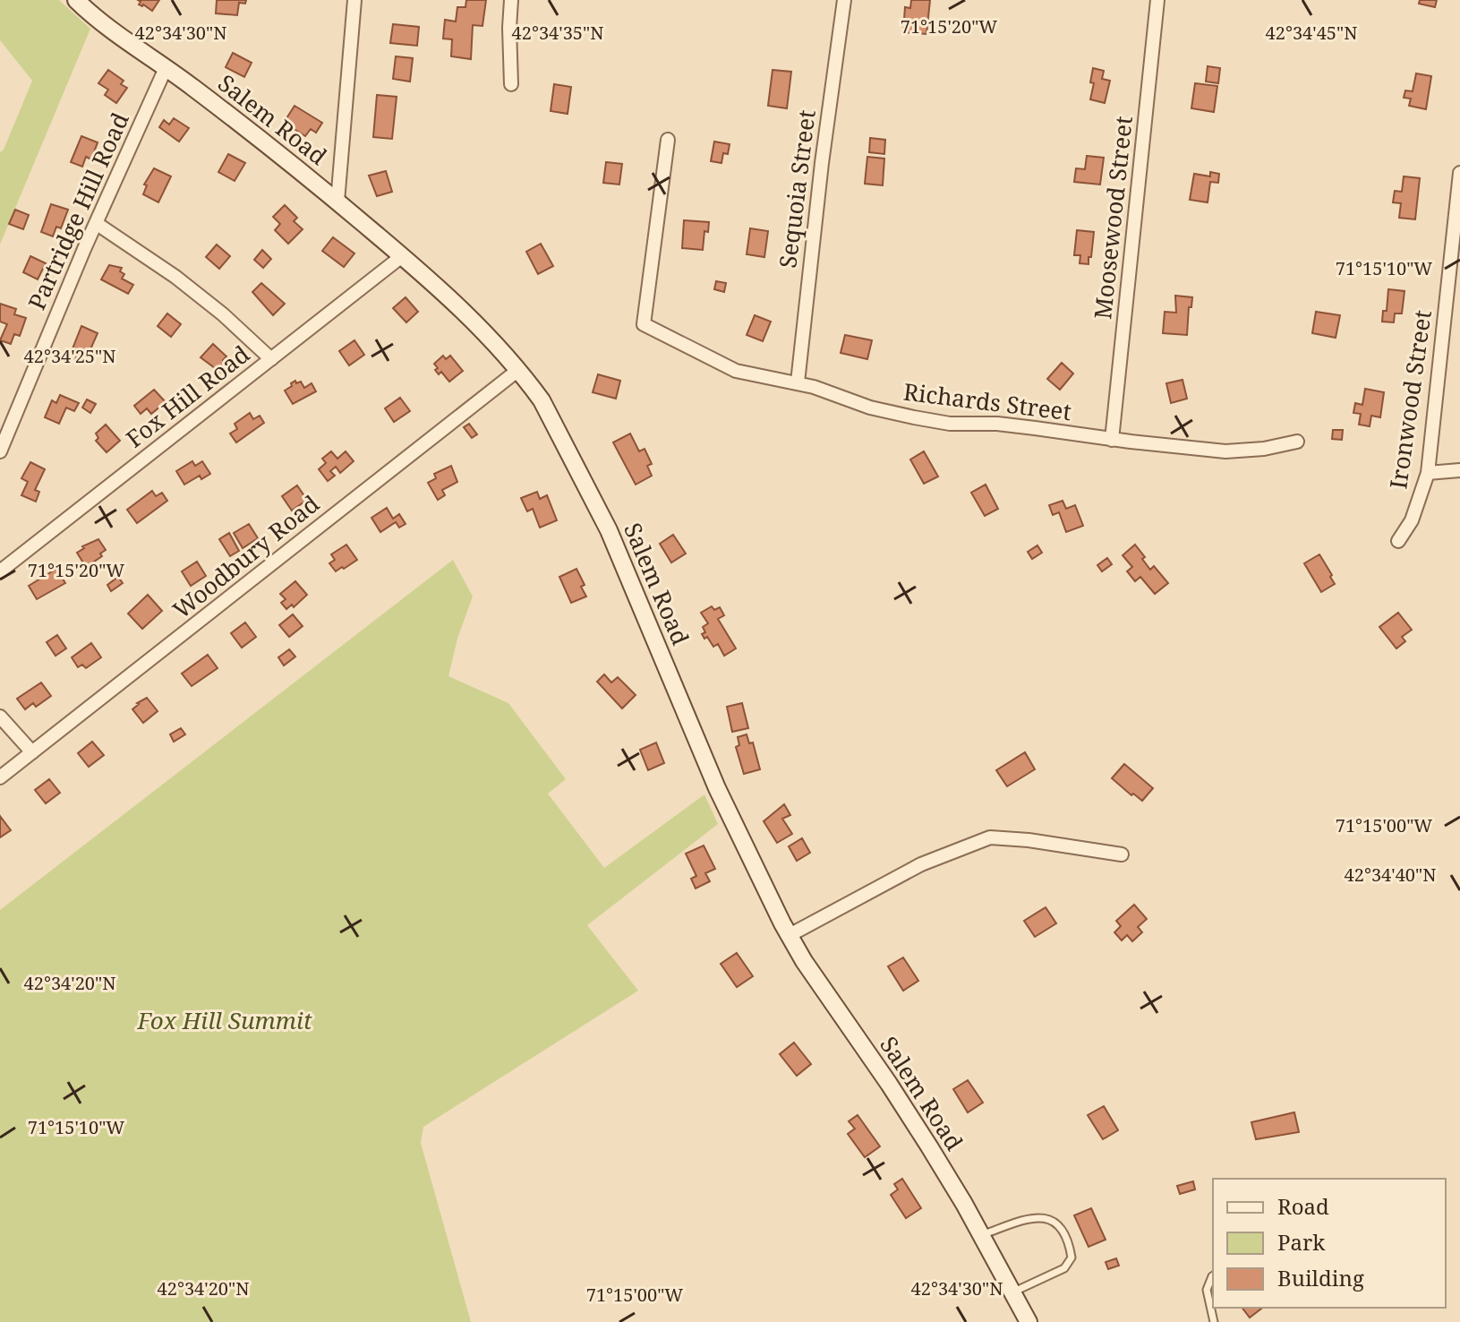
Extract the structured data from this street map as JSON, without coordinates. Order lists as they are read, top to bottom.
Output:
{
  "streets": {
    "main road": ["Salem Road"],
    "street": [
      "Sequoia Street",
      "Partridge Hill Road",
      "Moosewood Street",
      "Fox Hill Road",
      "Ironwood Street",
      "Richards Street",
      "Woodbury Road"
    ]
  },
  "crossings": [
    ["Salem Road", "Partridge Hill Road"],
    ["Salem Road", "Fox Hill Road"],
    ["Salem Road", "Woodbury Road"],
    ["Sequoia Street", "Richards Street"],
    ["Moosewood Street", "Richards Street"]
  ],
  "parks": ["Fox Hill Summit"],
  "legend": ["Road", "Park", "Building"],
  "coordinates": [
    "71°15'20\"W",
    "42°34'30\"N",
    "42°34'35\"N",
    "42°34'45\"N",
    "71°15'10\"W",
    "42°34'25\"N",
    "71°15'00\"W",
    "42°34'40\"N",
    "42°34'20\"N"
  ]
}
